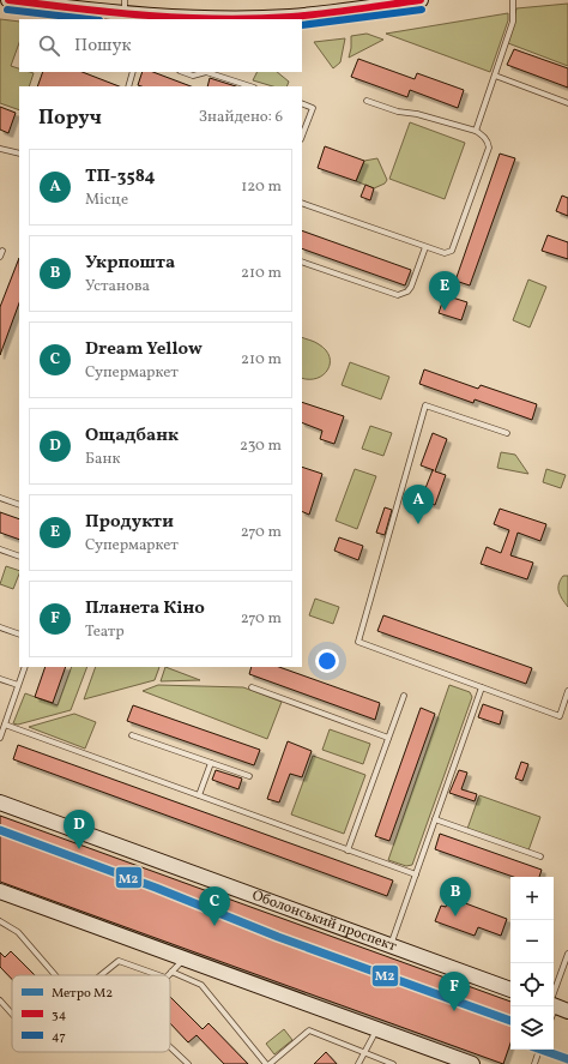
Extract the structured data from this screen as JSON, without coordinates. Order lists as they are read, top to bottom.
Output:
{
  "streets": {
    "main road": ["Оболонський проспект"]
  },
  "lines": ["transit line 34", "transit line 47", "metro line M2"],
  "legend": ["Метро M2", "34", "47"],
  "page": {
    "search": "Пошук",
    "heading": ["Поруч", "Знайдено: 6"],
    "list": [
      {
        "mark": "A",
        "name": "ТП-3584",
        "note": "Місце",
        "value": "120 m"
      },
      {
        "mark": "B",
        "name": "Укрпошта",
        "note": "Установа",
        "value": "210 m"
      },
      {
        "mark": "C",
        "name": "Dream Yellow",
        "note": "Супермаркет",
        "value": "210 m"
      },
      {
        "mark": "D",
        "name": "Ощадбанк",
        "note": "Банк",
        "value": "230 m"
      },
      {
        "mark": "E",
        "name": "Продукти",
        "note": "Супермаркет",
        "value": "270 m"
      },
      {
        "mark": "F",
        "name": "Планета Кіно",
        "note": "Театр",
        "value": "270 m"
      }
    ],
    "pins": [
      "E",
      "A",
      "D",
      "B",
      "C",
      "F"
    ],
    "map_buttons": ["+", "−"]
  }
}
